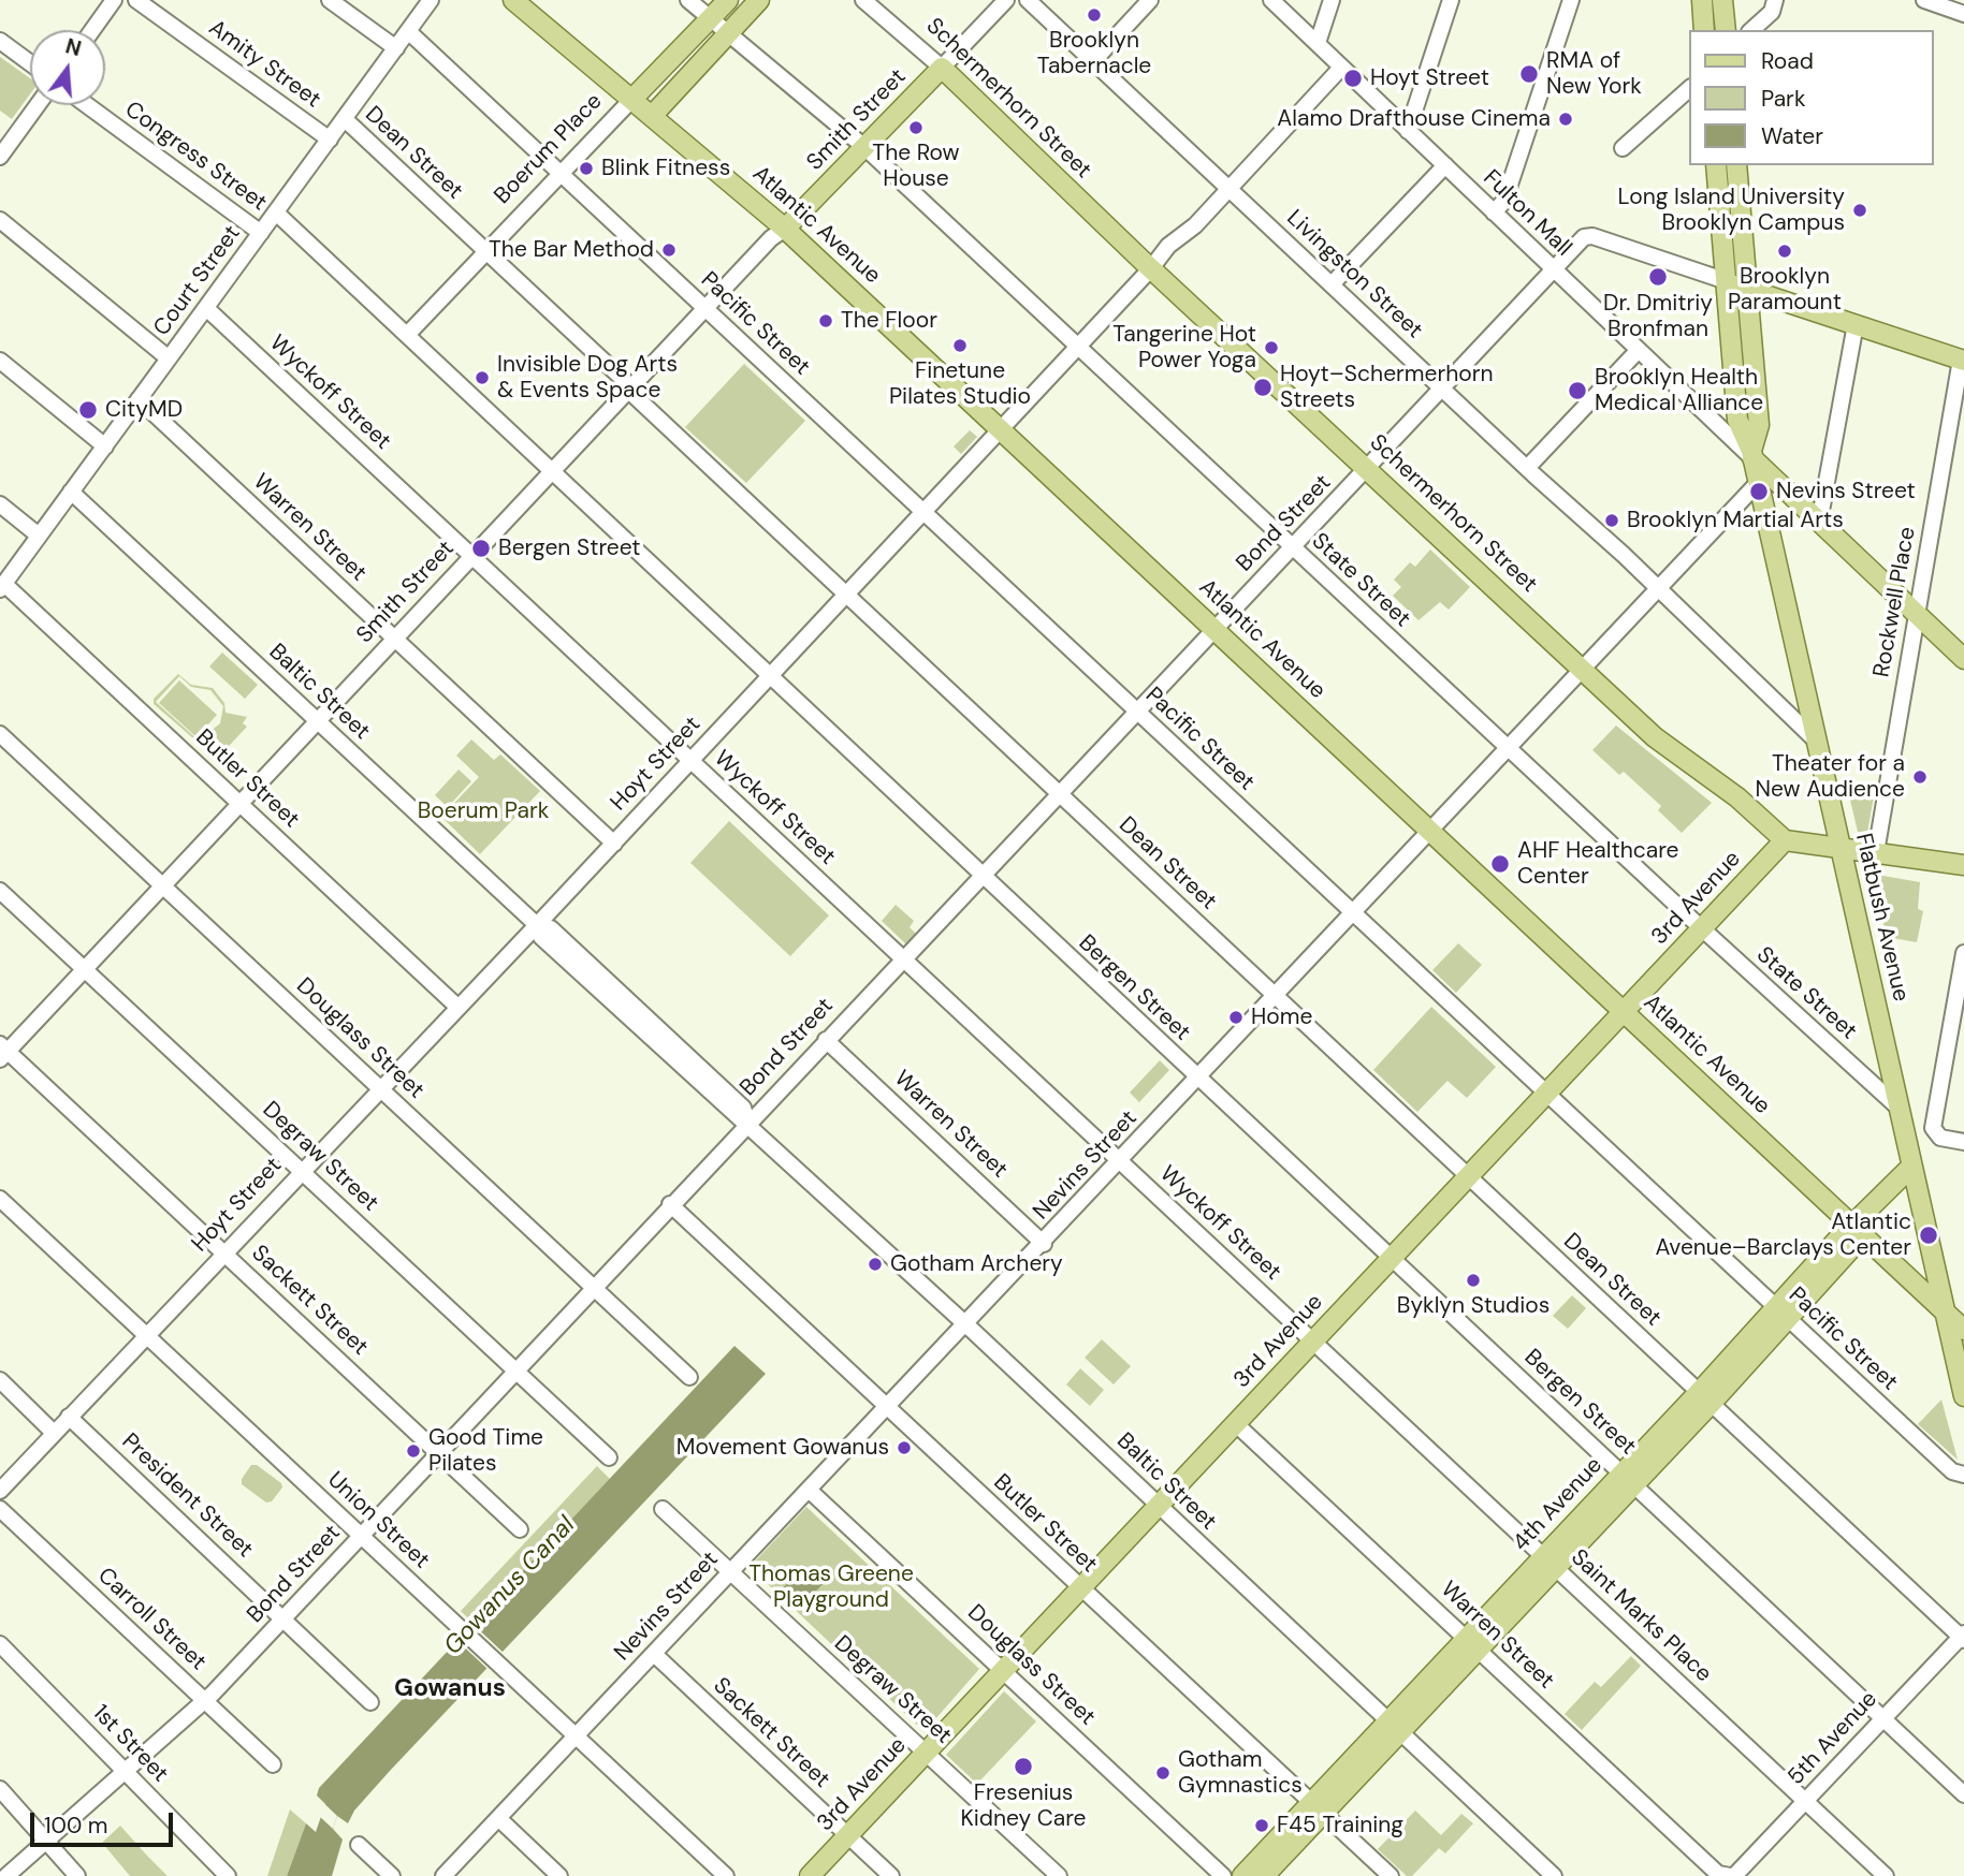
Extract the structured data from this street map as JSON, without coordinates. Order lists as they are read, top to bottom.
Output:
{
  "streets": {
    "main road": [
      "Schermerhorn Street",
      "Smith Street",
      "Boerum Place",
      "Atlantic Avenue",
      "3rd Avenue",
      "Flatbush Avenue",
      "4th Avenue"
    ],
    "street": [
      "Amity Street",
      "Dean Street",
      "Congress Street",
      "Fulton Mall",
      "Livingston Street",
      "Court Street",
      "Pacific Street",
      "Wyckoff Street",
      "Bond Street",
      "Warren Street",
      "State Street",
      "Rockwell Place",
      "Baltic Street",
      "Hoyt Street",
      "Butler Street",
      "Bergen Street",
      "Douglass Street",
      "Degraw Street",
      "Nevins Street",
      "Sackett Street",
      "President Street",
      "Union Street",
      "Saint Marks Place",
      "Carroll Street",
      "5th Avenue",
      "1st Street"
    ]
  },
  "crossings": [
    ["Amity Street", "Court Street"],
    ["Schermerhorn Street", "Smith Street"],
    ["Schermerhorn Street", "Bond Street"],
    ["Schermerhorn Street", "Hoyt Street"],
    ["Schermerhorn Street", "3rd Avenue"],
    ["Schermerhorn Street", "Nevins Street"],
    ["Smith Street", "Dean Street"],
    ["Smith Street", "Atlantic Avenue"],
    ["Smith Street", "Pacific Street"],
    ["Smith Street", "Wyckoff Street"],
    ["Smith Street", "Warren Street"],
    ["Smith Street", "State Street"],
    ["Smith Street", "Baltic Street"],
    ["Smith Street", "Butler Street"],
    ["Smith Street", "Bergen Street"],
    ["Smith Street", "Douglass Street"],
    ["Smith Street", "Degraw Street"],
    ["Smith Street", "Sackett Street"],
    ["Boerum Place", "Dean Street"],
    ["Boerum Place", "Atlantic Avenue"],
    ["Boerum Place", "Pacific Street"],
    ["Boerum Place", "State Street"],
    ["Boerum Place", "Bergen Street"],
    ["Dean Street", "Court Street"],
    ["Dean Street", "Bond Street"],
    ["Dean Street", "Hoyt Street"],
    ["Dean Street", "3rd Avenue"],
    ["Dean Street", "Nevins Street"],
    ["Dean Street", "4th Avenue"],
    ["Dean Street", "5th Avenue"],
    ["Congress Street", "Court Street"],
    ["Fulton Mall", "Bond Street"],
    ["Fulton Mall", "Hoyt Street"],
    ["Fulton Mall", "Flatbush Avenue"],
    ["Atlantic Avenue", "Bond Street"],
    ["Atlantic Avenue", "Hoyt Street"],
    ["Atlantic Avenue", "3rd Avenue"],
    ["Atlantic Avenue", "Flatbush Avenue"],
    ["Atlantic Avenue", "Nevins Street"],
    ["Atlantic Avenue", "4th Avenue"],
    ["Livingston Street", "Bond Street"],
    ["Livingston Street", "Hoyt Street"],
    ["Livingston Street", "Flatbush Avenue"],
    ["Livingston Street", "Nevins Street"],
    ["Court Street", "Pacific Street"],
    ["Court Street", "Wyckoff Street"],
    ["Court Street", "Warren Street"],
    ["Court Street", "Baltic Street"],
    ["Court Street", "Butler Street"],
    ["Court Street", "Bergen Street"],
    ["Pacific Street", "Bond Street"],
    ["Pacific Street", "Hoyt Street"],
    ["Pacific Street", "3rd Avenue"],
    ["Pacific Street", "Nevins Street"],
    ["Pacific Street", "4th Avenue"],
    ["Wyckoff Street", "Bond Street"],
    ["Wyckoff Street", "Hoyt Street"],
    ["Wyckoff Street", "3rd Avenue"],
    ["Wyckoff Street", "Nevins Street"],
    ["Wyckoff Street", "Saint Marks Place"],
    ["Bond Street", "Warren Street"],
    ["Bond Street", "State Street"],
    ["Bond Street", "Baltic Street"],
    ["Bond Street", "Butler Street"],
    ["Bond Street", "Bergen Street"],
    ["Bond Street", "Douglass Street"],
    ["Bond Street", "Degraw Street"],
    ["Bond Street", "Sackett Street"],
    ["Bond Street", "President Street"],
    ["Bond Street", "Union Street"],
    ["Bond Street", "Carroll Street"],
    ["Bond Street", "1st Street"],
    ["Warren Street", "Hoyt Street"],
    ["Warren Street", "3rd Avenue"],
    ["Warren Street", "Nevins Street"],
    ["Warren Street", "4th Avenue"],
    ["Warren Street", "5th Avenue"],
    ["State Street", "Hoyt Street"],
    ["State Street", "3rd Avenue"],
    ["State Street", "Flatbush Avenue"],
    ["State Street", "Nevins Street"],
    ["Baltic Street", "Hoyt Street"],
    ["Baltic Street", "3rd Avenue"],
    ["Baltic Street", "Nevins Street"],
    ["Baltic Street", "4th Avenue"],
    ["Hoyt Street", "Butler Street"],
    ["Hoyt Street", "Bergen Street"],
    ["Hoyt Street", "Douglass Street"],
    ["Hoyt Street", "Degraw Street"],
    ["Hoyt Street", "Sackett Street"],
    ["Hoyt Street", "President Street"],
    ["Hoyt Street", "Union Street"],
    ["Butler Street", "3rd Avenue"],
    ["Butler Street", "Nevins Street"],
    ["Butler Street", "4th Avenue"],
    ["3rd Avenue", "Bergen Street"],
    ["3rd Avenue", "Douglass Street"],
    ["3rd Avenue", "Degraw Street"],
    ["3rd Avenue", "Sackett Street"],
    ["3rd Avenue", "Saint Marks Place"],
    ["Flatbush Avenue", "Nevins Street"],
    ["Flatbush Avenue", "4th Avenue"],
    ["Bergen Street", "Nevins Street"],
    ["Bergen Street", "4th Avenue"],
    ["Bergen Street", "5th Avenue"],
    ["Douglass Street", "Nevins Street"],
    ["Degraw Street", "Nevins Street"],
    ["Nevins Street", "Sackett Street"],
    ["Nevins Street", "Union Street"],
    ["4th Avenue", "Saint Marks Place"],
    ["Saint Marks Place", "5th Avenue"]
  ],
  "districts": ["Gowanus"],
  "water": ["Gowanus Canal"],
  "parks": ["Boerum Park", "Thomas Greene Playground"],
  "places": [
    "Brooklyn Tabernacle",
    "RMA of New York",
    "Hoyt Street",
    "Alamo Drafthouse Cinema",
    "The Row House",
    "Blink Fitness",
    "Long Island University Brooklyn Campus",
    "The Bar Method",
    "Brooklyn Paramount",
    "Dr. Dmitriy Bronfman",
    "The Floor",
    "Finetune Pilates Studio",
    "Tangerine Hot Power Yoga",
    "Invisible Dog Arts & Events Space",
    "Hoyt–Schermerhorn Streets",
    "Brooklyn Health Medical Alliance",
    "CityMD",
    "Nevins Street",
    "Brooklyn Martial Arts",
    "Bergen Street",
    "Theater for a New Audience",
    "AHF Healthcare Center",
    "Home",
    "Atlantic Avenue–Barclays Center",
    "Gotham Archery",
    "Byklyn Studios",
    "Movement Gowanus",
    "Good Time Pilates",
    "Fresenius Kidney Care",
    "Gotham Gymnastics",
    "F45 Training"
  ],
  "legend": ["Road", "Park", "Water"],
  "scale_bar": "100 m",
  "north": "top"
}
